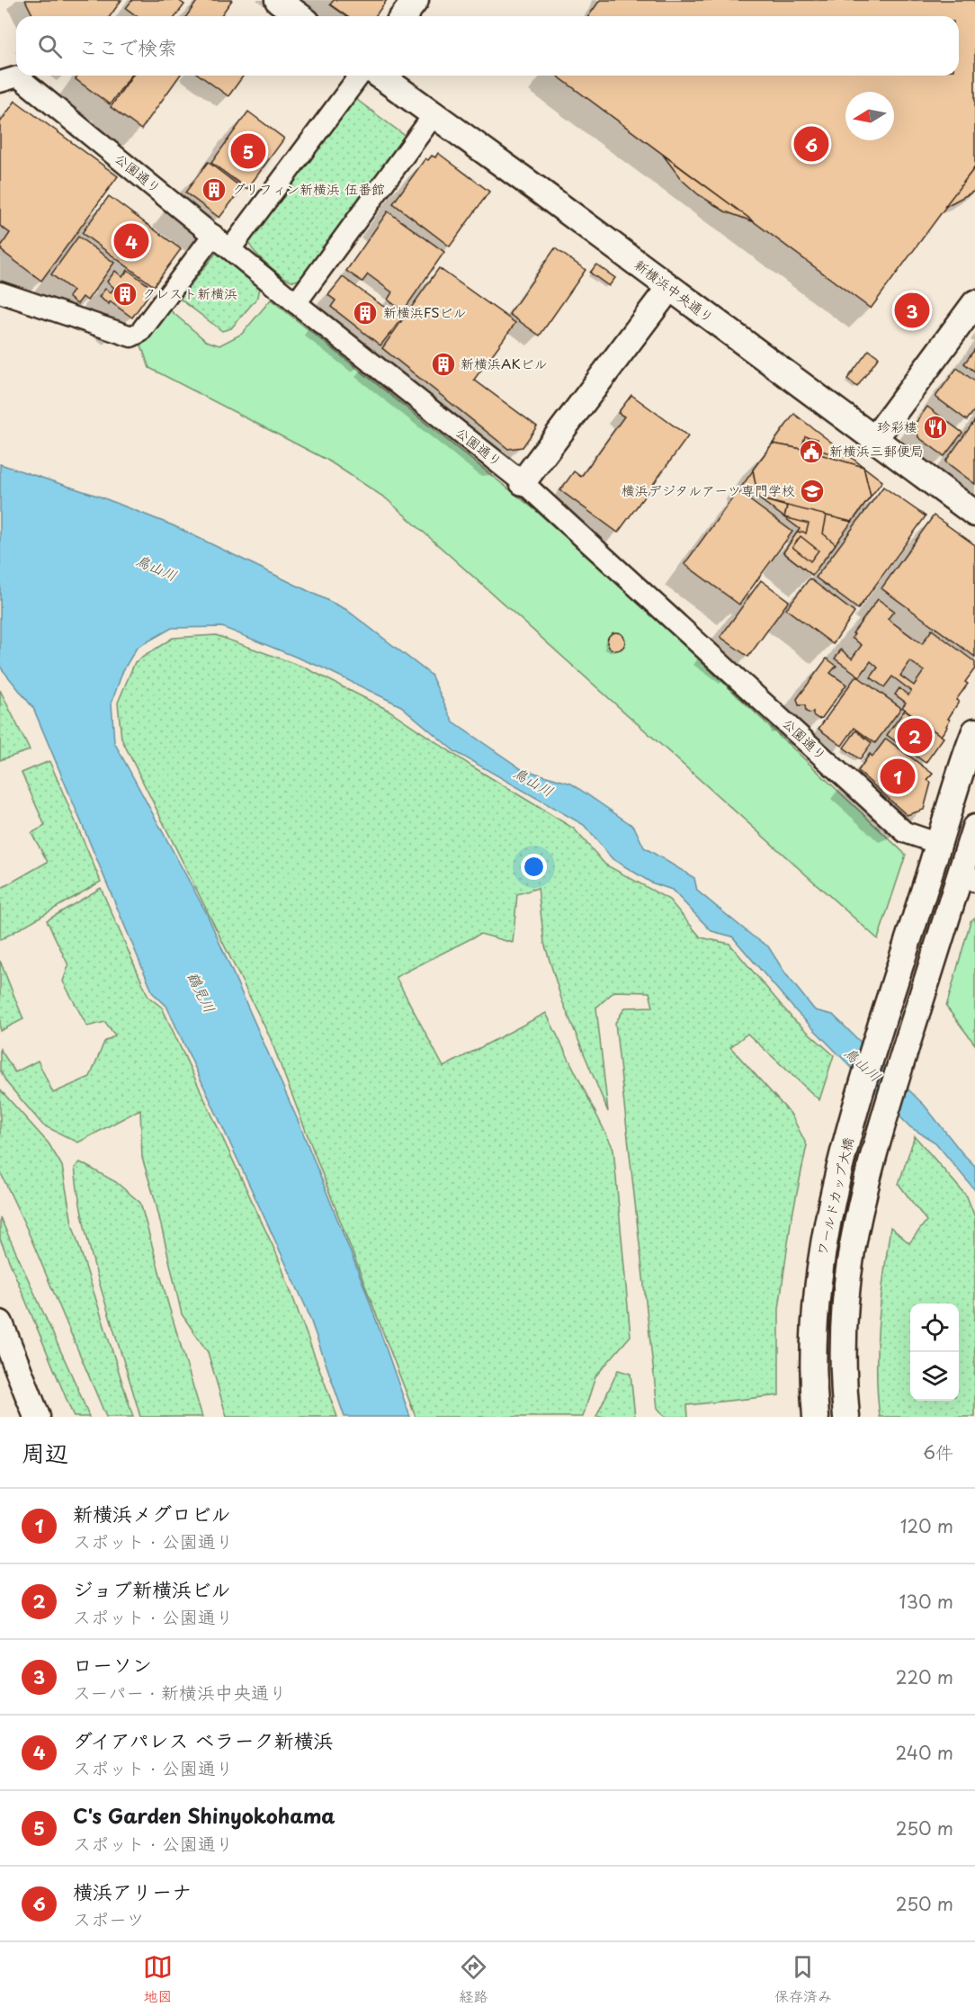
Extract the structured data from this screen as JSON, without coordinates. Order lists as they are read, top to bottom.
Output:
{
  "streets": {
    "street": ["公園通り", "新横浜中央通り", "ワールドカップ大橋"]
  },
  "crossings": [
    ["公園通り", "ワールドカップ大橋"]
  ],
  "water": ["鳥山川", "鶴見川"],
  "places": {
    "building": [
      "グリフィン新横浜 伍番館",
      "クレスト新横浜",
      "新横浜FSビル",
      "新横浜AKビル"
    ],
    "restaurant": ["珍彩樓"],
    "public building": ["新横浜三郵便局"],
    "school or university": ["横浜デジタルアーツ専門学校"]
  },
  "north": "left",
  "page": {
    "search": "ここで検索",
    "pins": [
      "6",
      "5",
      "4",
      "3",
      "2",
      "1"
    ],
    "heading": ["周辺", "6件"],
    "list": [
      {
        "mark": "1",
        "name": "新横浜メグロビル",
        "note": "スポット · 公園通り",
        "value": "120 m"
      },
      {
        "mark": "2",
        "name": "ジョブ新横浜ビル",
        "note": "スポット · 公園通り",
        "value": "130 m"
      },
      {
        "mark": "3",
        "name": "ローソン",
        "note": "スーパー · 新横浜中央通り",
        "value": "220 m"
      },
      {
        "mark": "4",
        "name": "ダイアパレス ベラーク新横浜",
        "note": "スポット · 公園通り",
        "value": "240 m"
      },
      {
        "mark": "5",
        "name": "C's Garden Shinyokohama",
        "note": "スポット · 公園通り",
        "value": "250 m"
      },
      {
        "mark": "6",
        "name": "横浜アリーナ",
        "note": "スポーツ",
        "value": "250 m"
      }
    ],
    "nav": ["地図", "経路", "保存済み"]
  }
}
